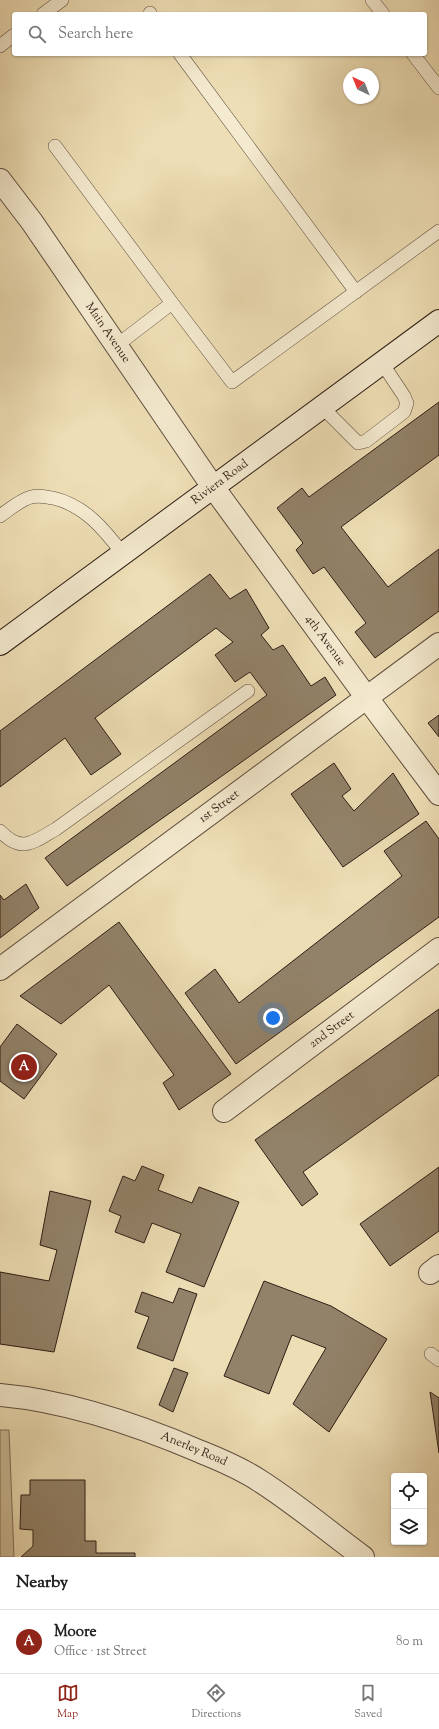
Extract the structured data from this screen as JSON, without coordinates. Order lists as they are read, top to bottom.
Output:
{
  "streets": {
    "street": [
      "Main Avenue",
      "Riviera Road",
      "4th Avenue",
      "1st Street",
      "2nd Street",
      "Anerley Road"
    ]
  },
  "crossings": [
    ["Main Avenue", "Riviera Road"],
    ["Main Avenue", "4th Avenue"],
    ["Riviera Road", "4th Avenue"],
    ["4th Avenue", "1st Street"]
  ],
  "north": "top left",
  "page": {
    "search": "Search here",
    "pins": "A",
    "heading": "Nearby",
    "list": [
      {
        "mark": "A",
        "name": "Moore",
        "note": "Office · 1st Street",
        "value": "80 m"
      }
    ],
    "nav": ["Map", "Directions", "Saved"]
  }
}
